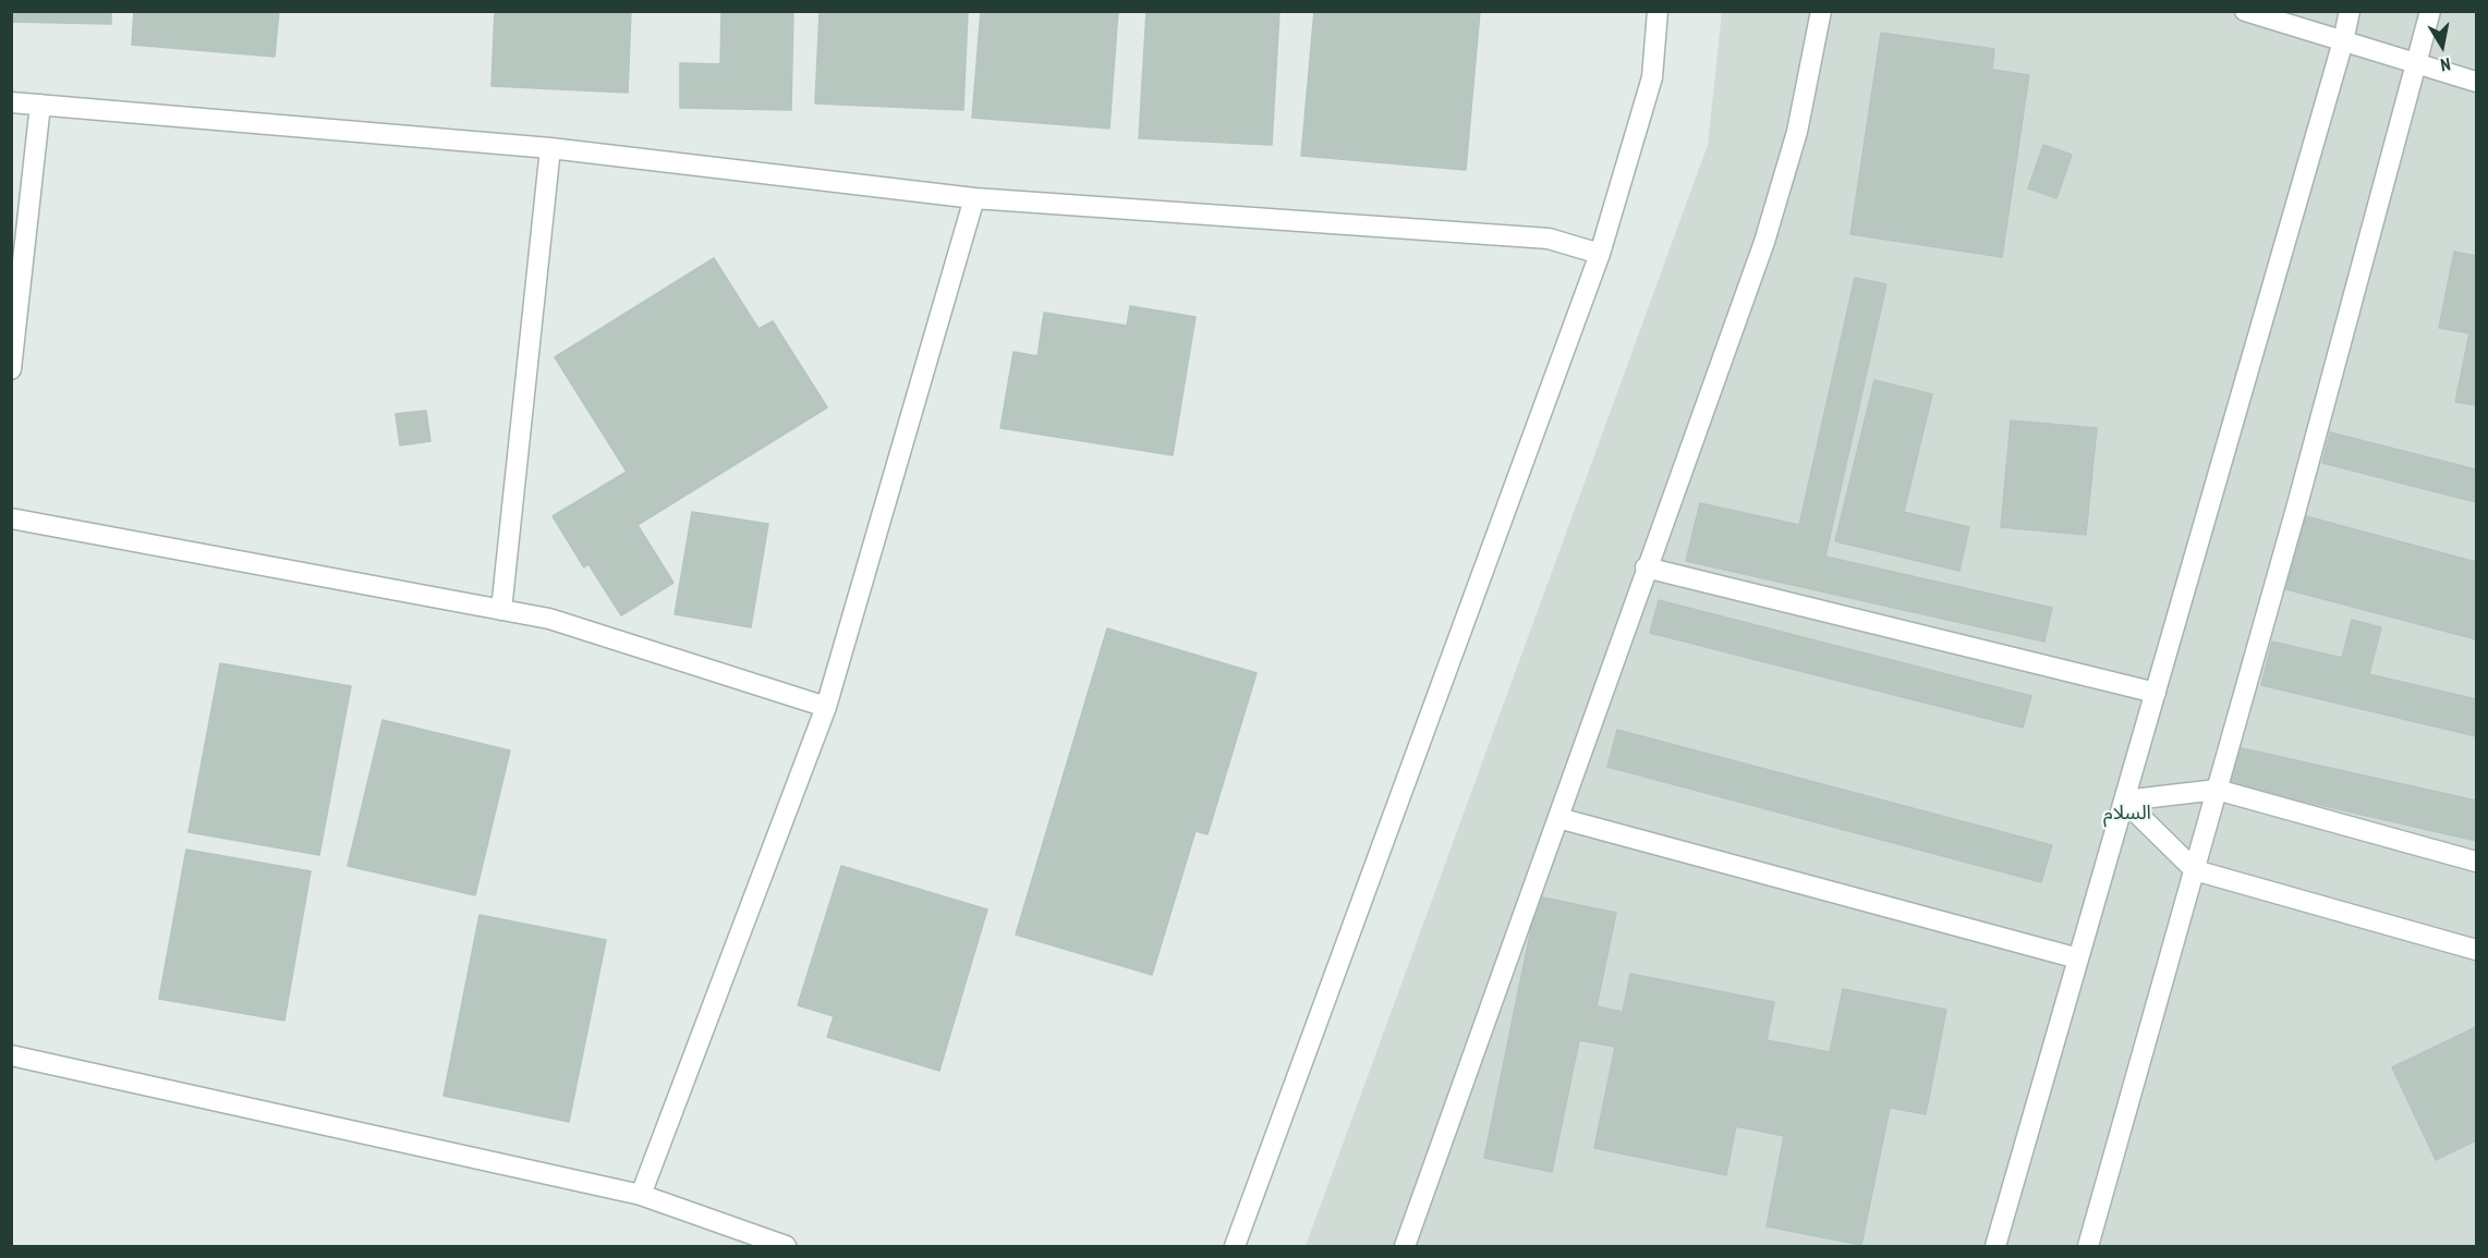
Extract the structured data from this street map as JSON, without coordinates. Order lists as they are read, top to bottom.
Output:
{
  "districts": ["السلام"],
  "north": "bottom"
}
